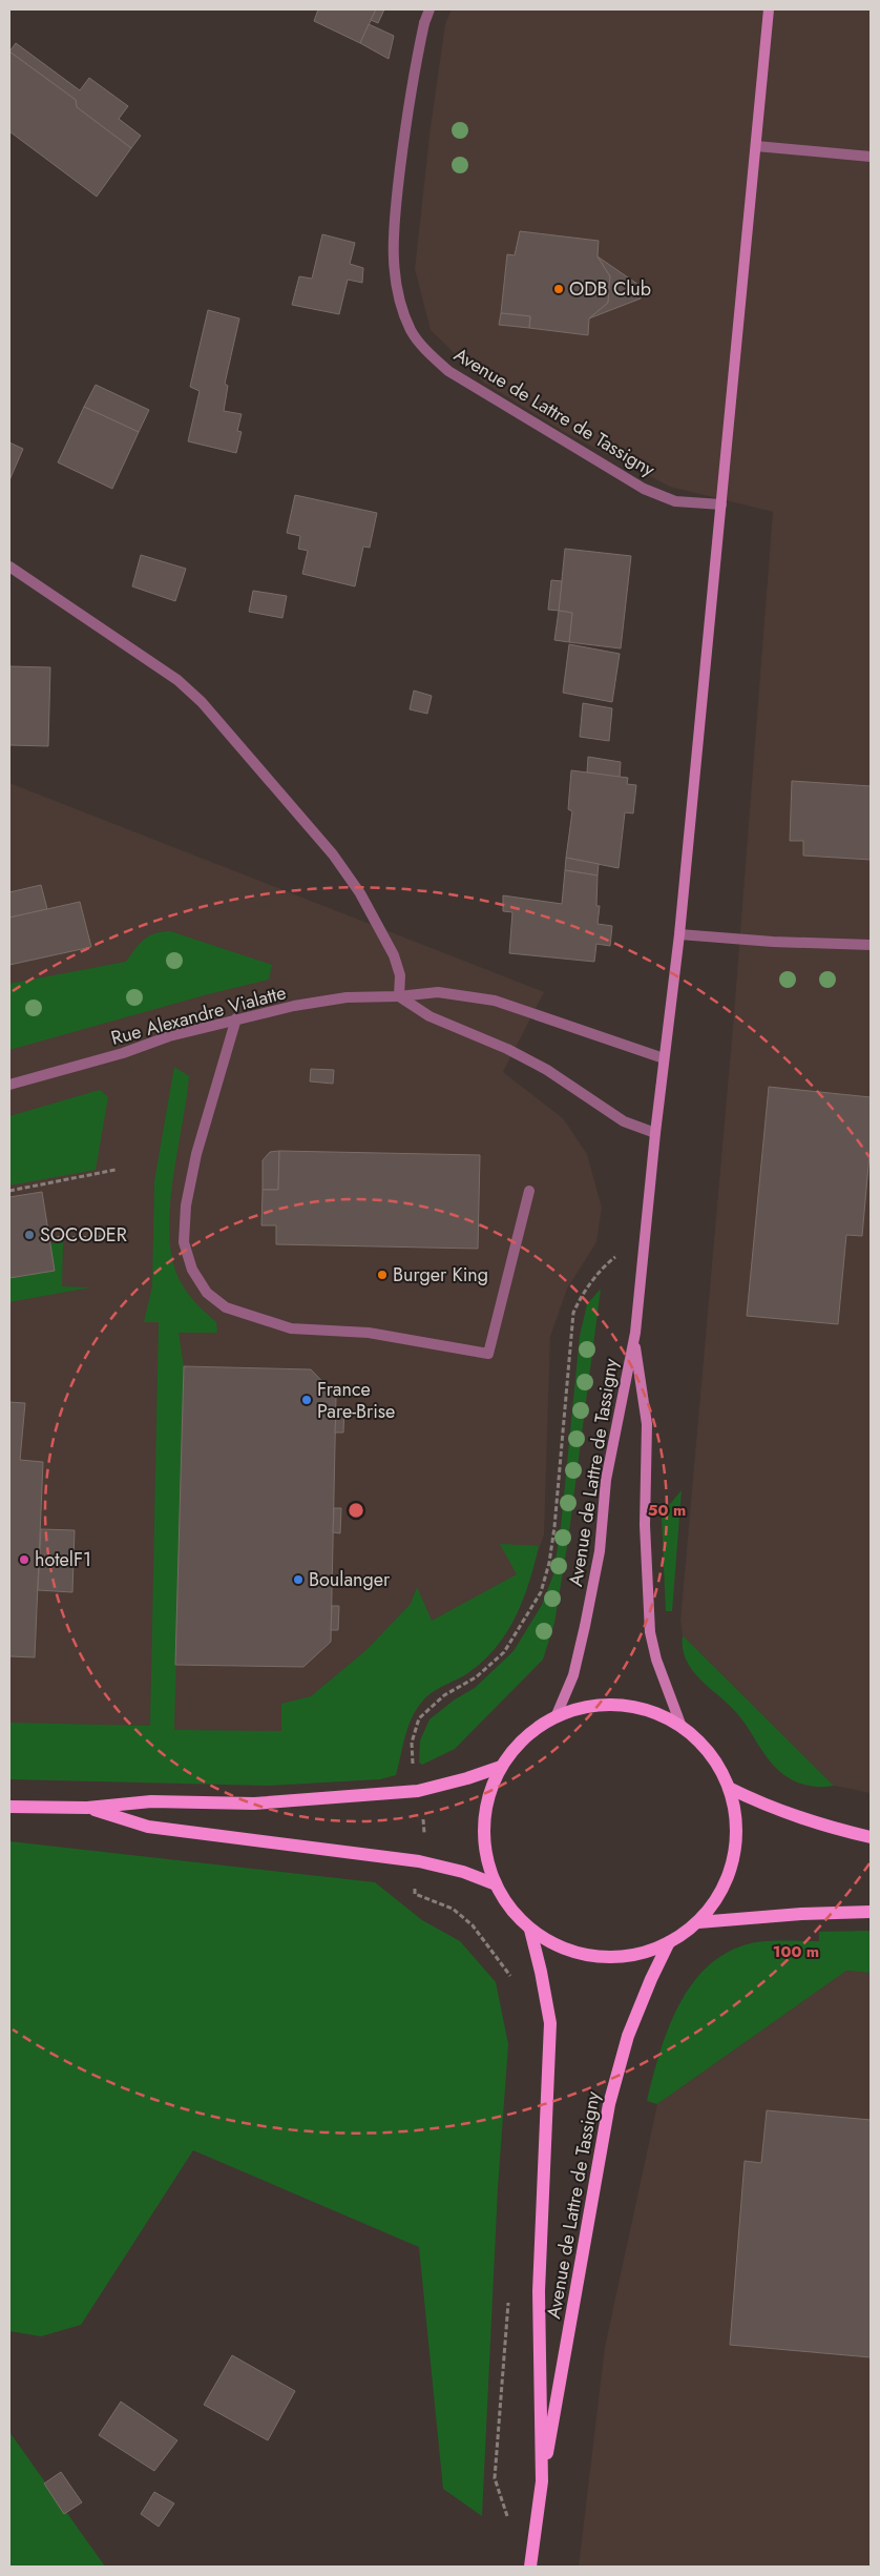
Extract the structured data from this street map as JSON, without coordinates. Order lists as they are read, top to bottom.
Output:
{
  "streets": {
    "main road": ["Avenue de Lattre de Tassigny"],
    "street": ["Rue Alexandre Vialatte"]
  },
  "places": [
    "ODB Club",
    "SOCODER",
    "Burger King",
    "France Pare-Brise",
    "hotelF1",
    "Boulanger"
  ],
  "rings": ["50 m", "100 m"]
}
